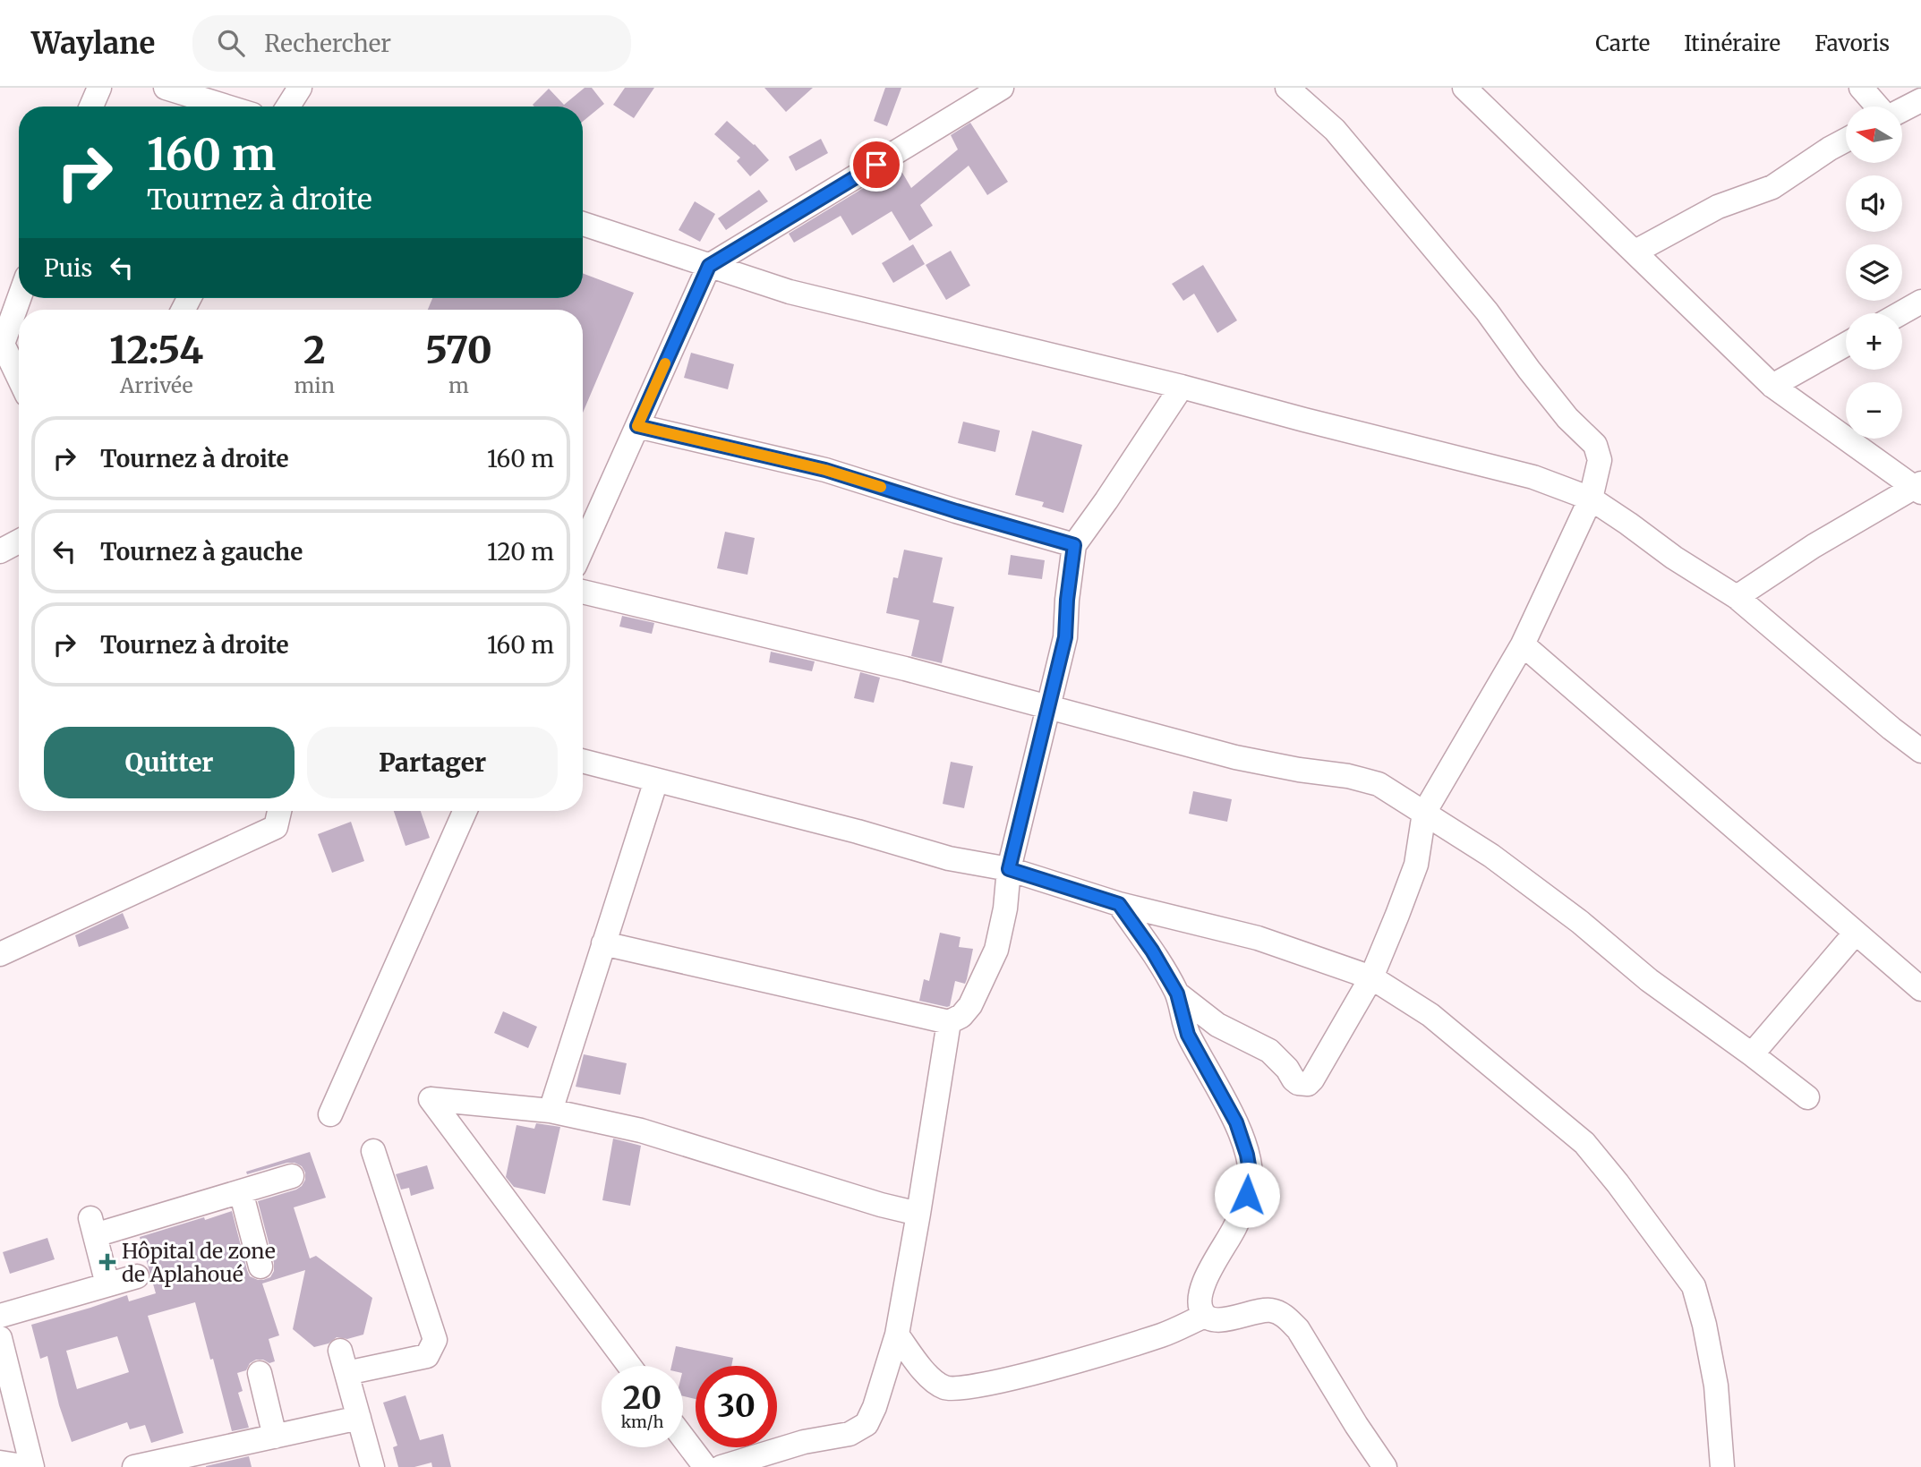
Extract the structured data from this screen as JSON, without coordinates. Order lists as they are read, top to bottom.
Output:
{
  "places": {
    "health": ["Hôpital de zone de Aplahoué"]
  },
  "north": "left",
  "page": {
    "header": "Waylane",
    "search": "Rechercher",
    "nav": ["Carte", "Itinéraire", "Favoris"],
    "map_buttons": ["+", "−"],
    "turn": ["160 m", "Tournez à droite"],
    "then": "Puis",
    "eta": [
      "12:54",
      "Arrivée",
      "2",
      "min",
      "570",
      "m"
    ],
    "list": [
      {
        "name": "Tournez à droite",
        "value": "160 m"
      },
      {
        "name": "Tournez à gauche",
        "value": "120 m"
      },
      {
        "name": "Tournez à droite",
        "value": "160 m"
      }
    ],
    "buttons": ["Quitter", "Partager"],
    "speed": "20 km/h",
    "limit": "30"
  }
}
